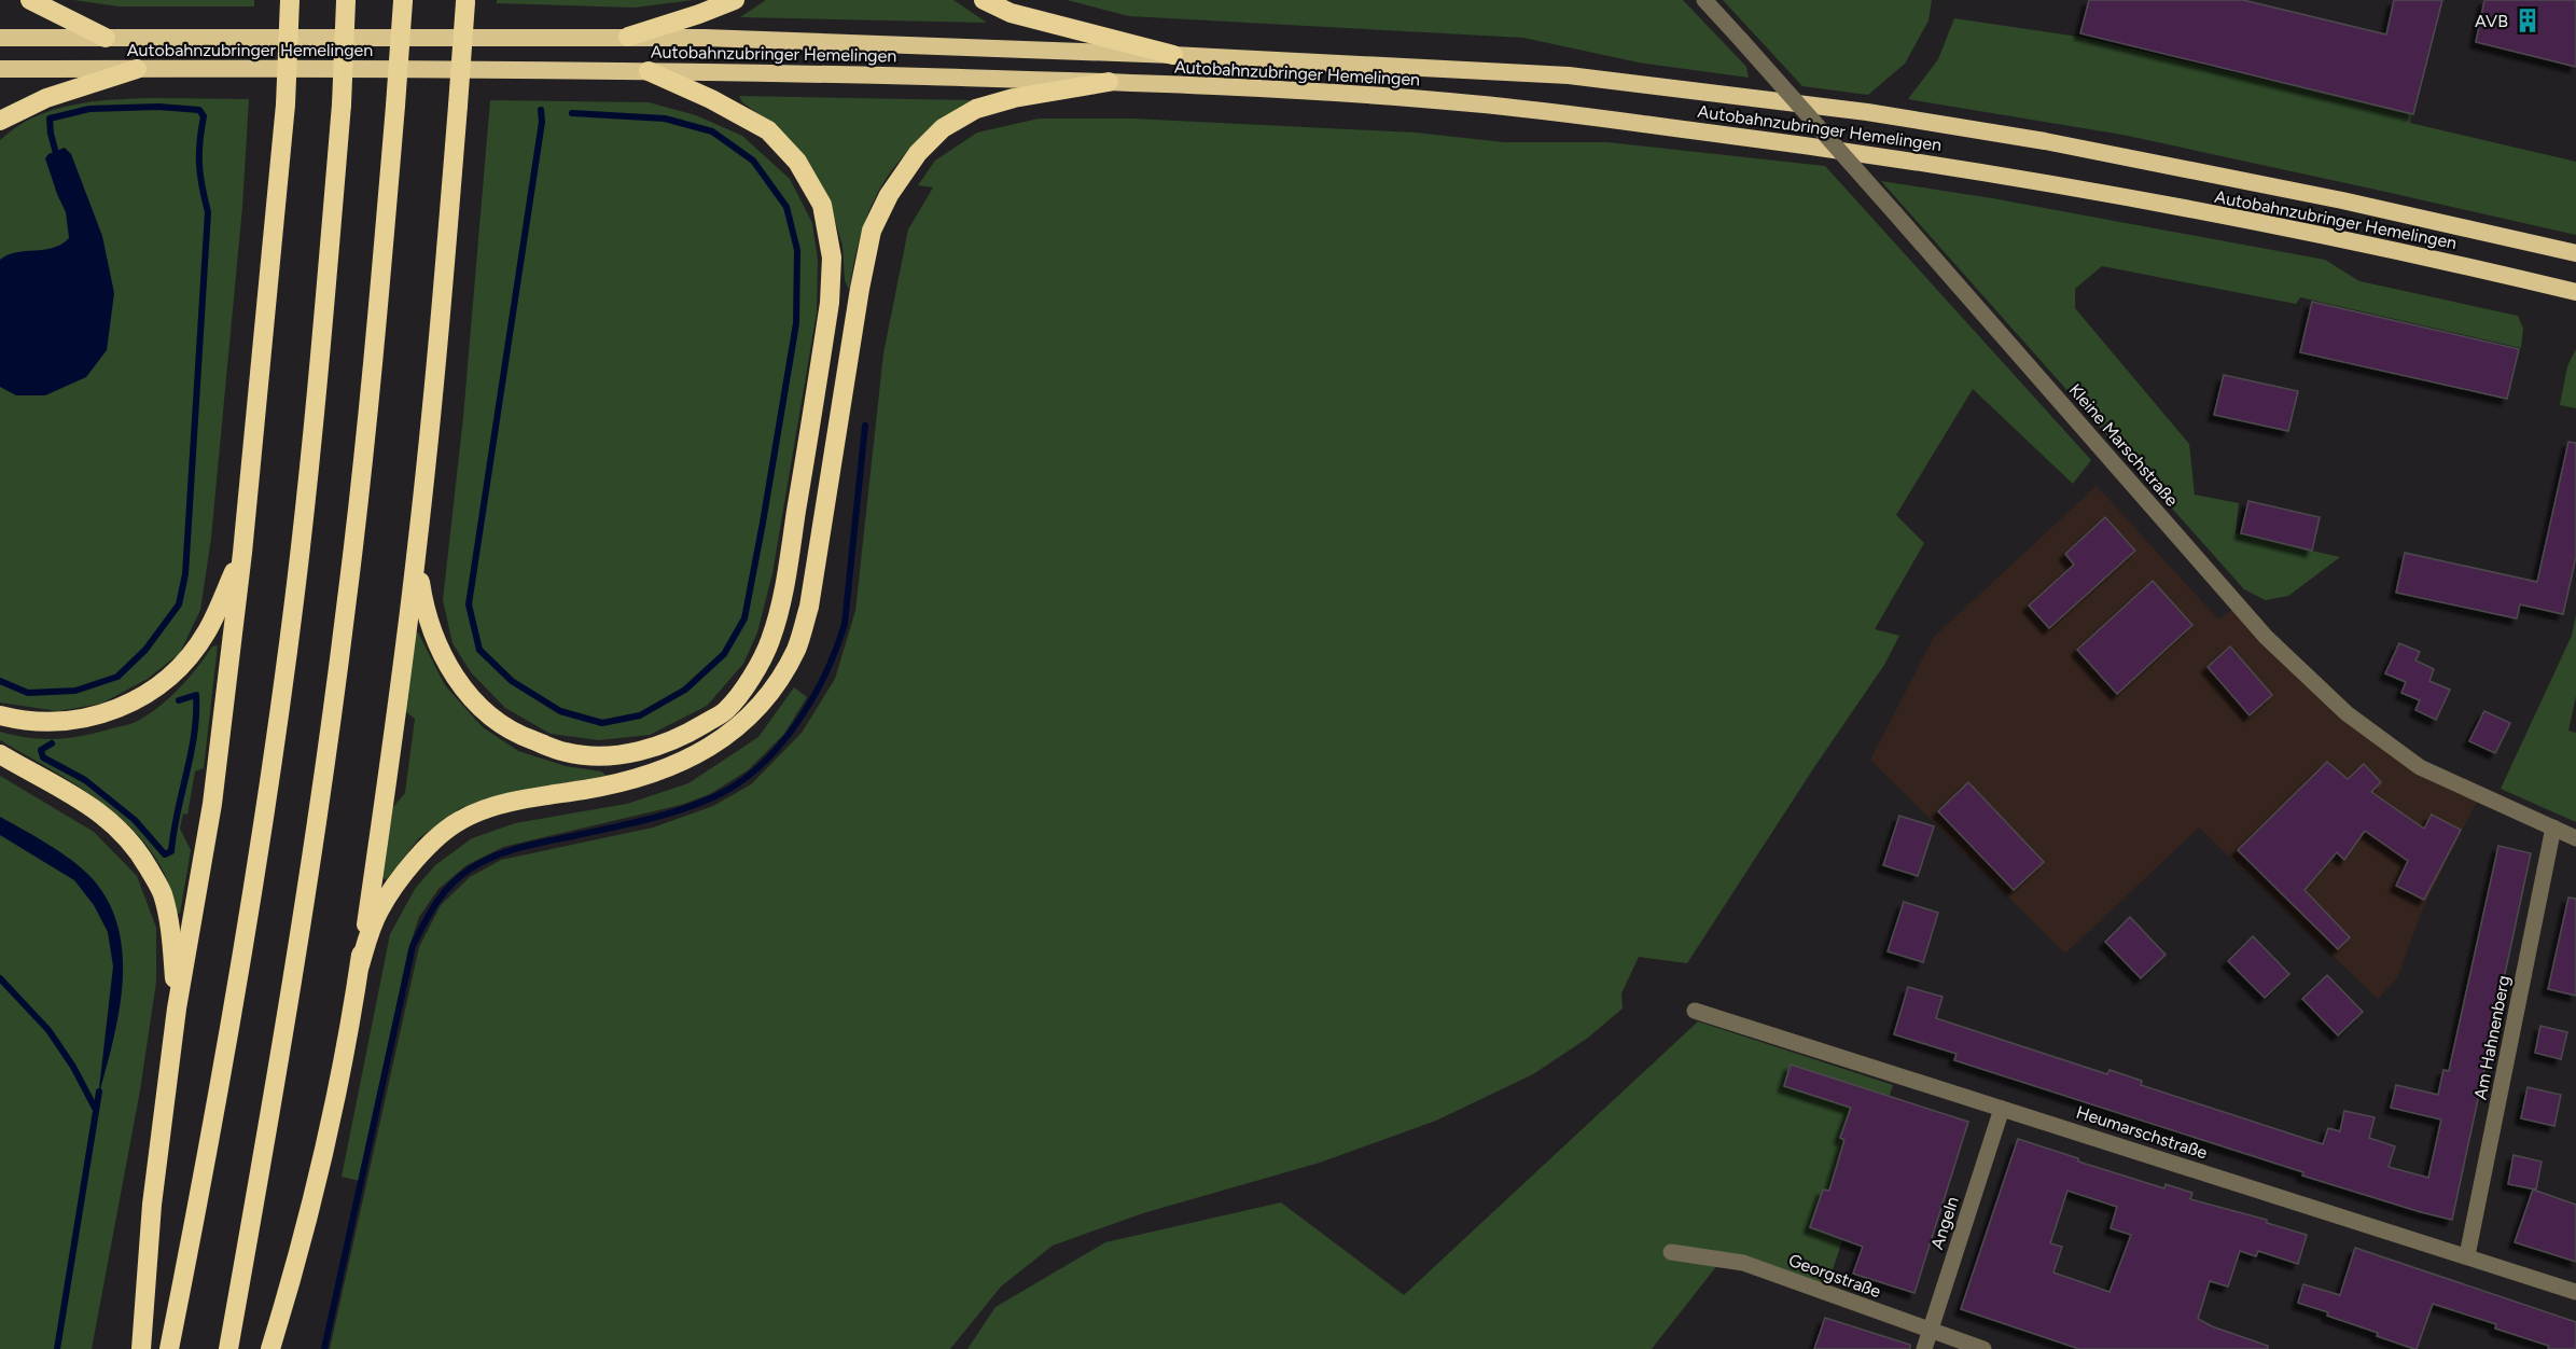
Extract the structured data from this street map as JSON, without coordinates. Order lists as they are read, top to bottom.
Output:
{
  "streets": {
    "highway": ["Autobahnzubringer Hemelingen"],
    "street": [
      "Kleine Marschstraße",
      "Am Hahnenberg",
      "Heumarschstraße",
      "Angeln",
      "Georgstraße"
    ]
  },
  "crossings": [
    ["Kleine Marschstraße", "Am Hahnenberg"],
    ["Am Hahnenberg", "Heumarschstraße"],
    ["Heumarschstraße", "Angeln"],
    ["Angeln", "Georgstraße"]
  ],
  "places": {
    "building": ["AVB"]
  }
}
